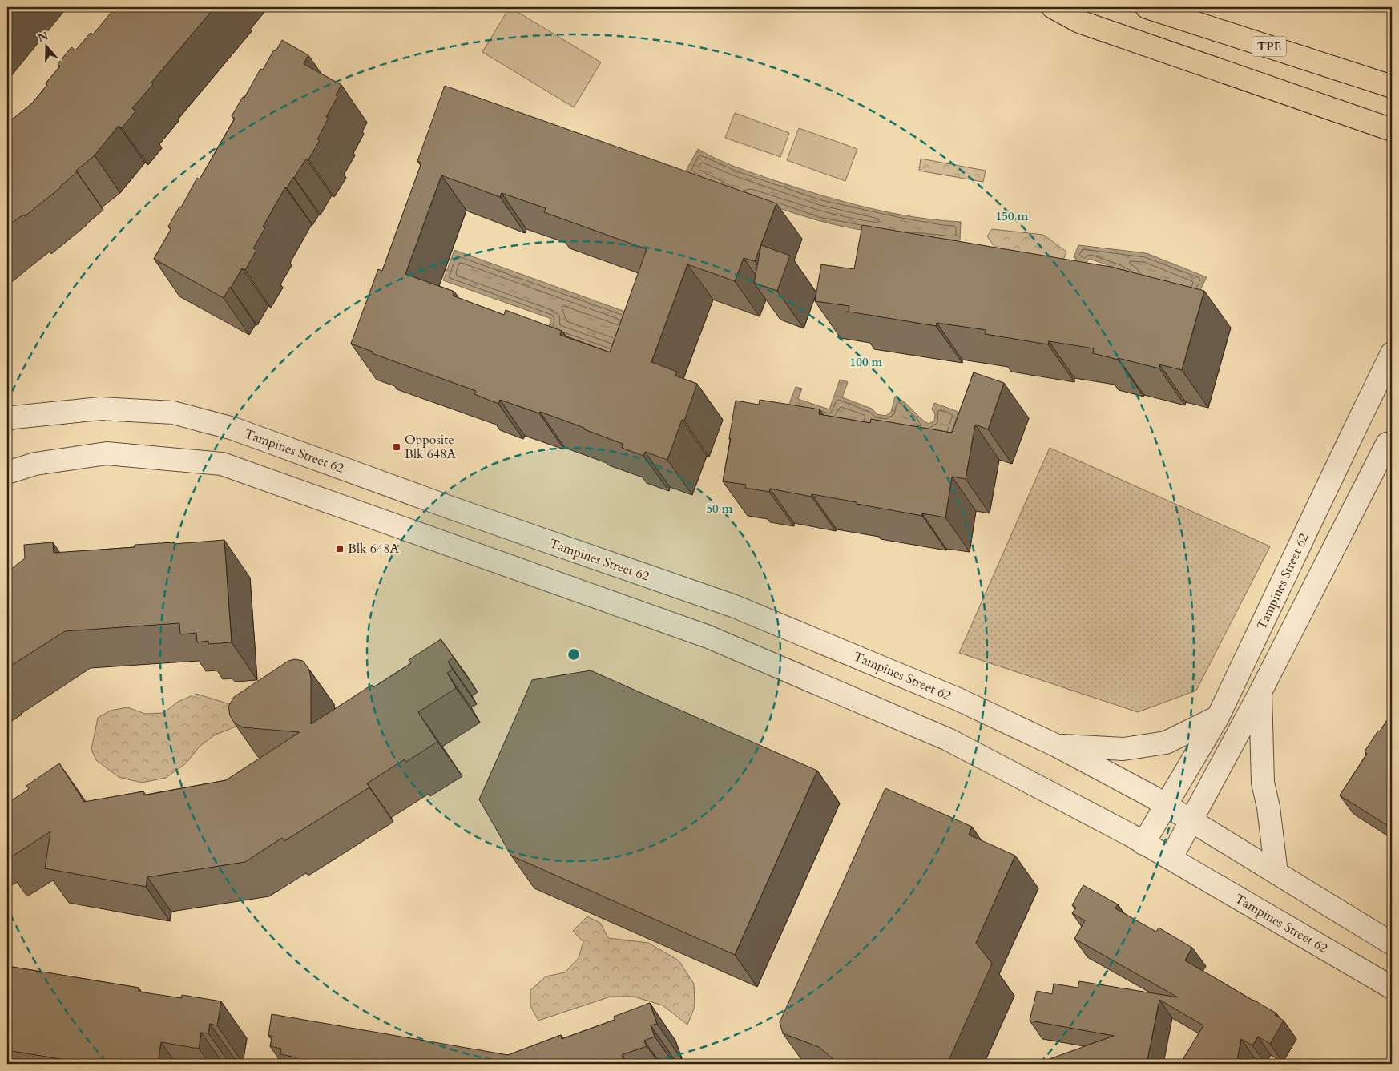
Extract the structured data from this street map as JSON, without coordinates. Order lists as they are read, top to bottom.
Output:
{
  "streets": {
    "highway": ["TPE"],
    "street": ["Tampines Street 62"]
  },
  "places": {
    "transit": ["Opposite Blk 648A", "Blk 648A"]
  },
  "north": "top",
  "rings": ["150 m", "100 m", "50 m"]
}
